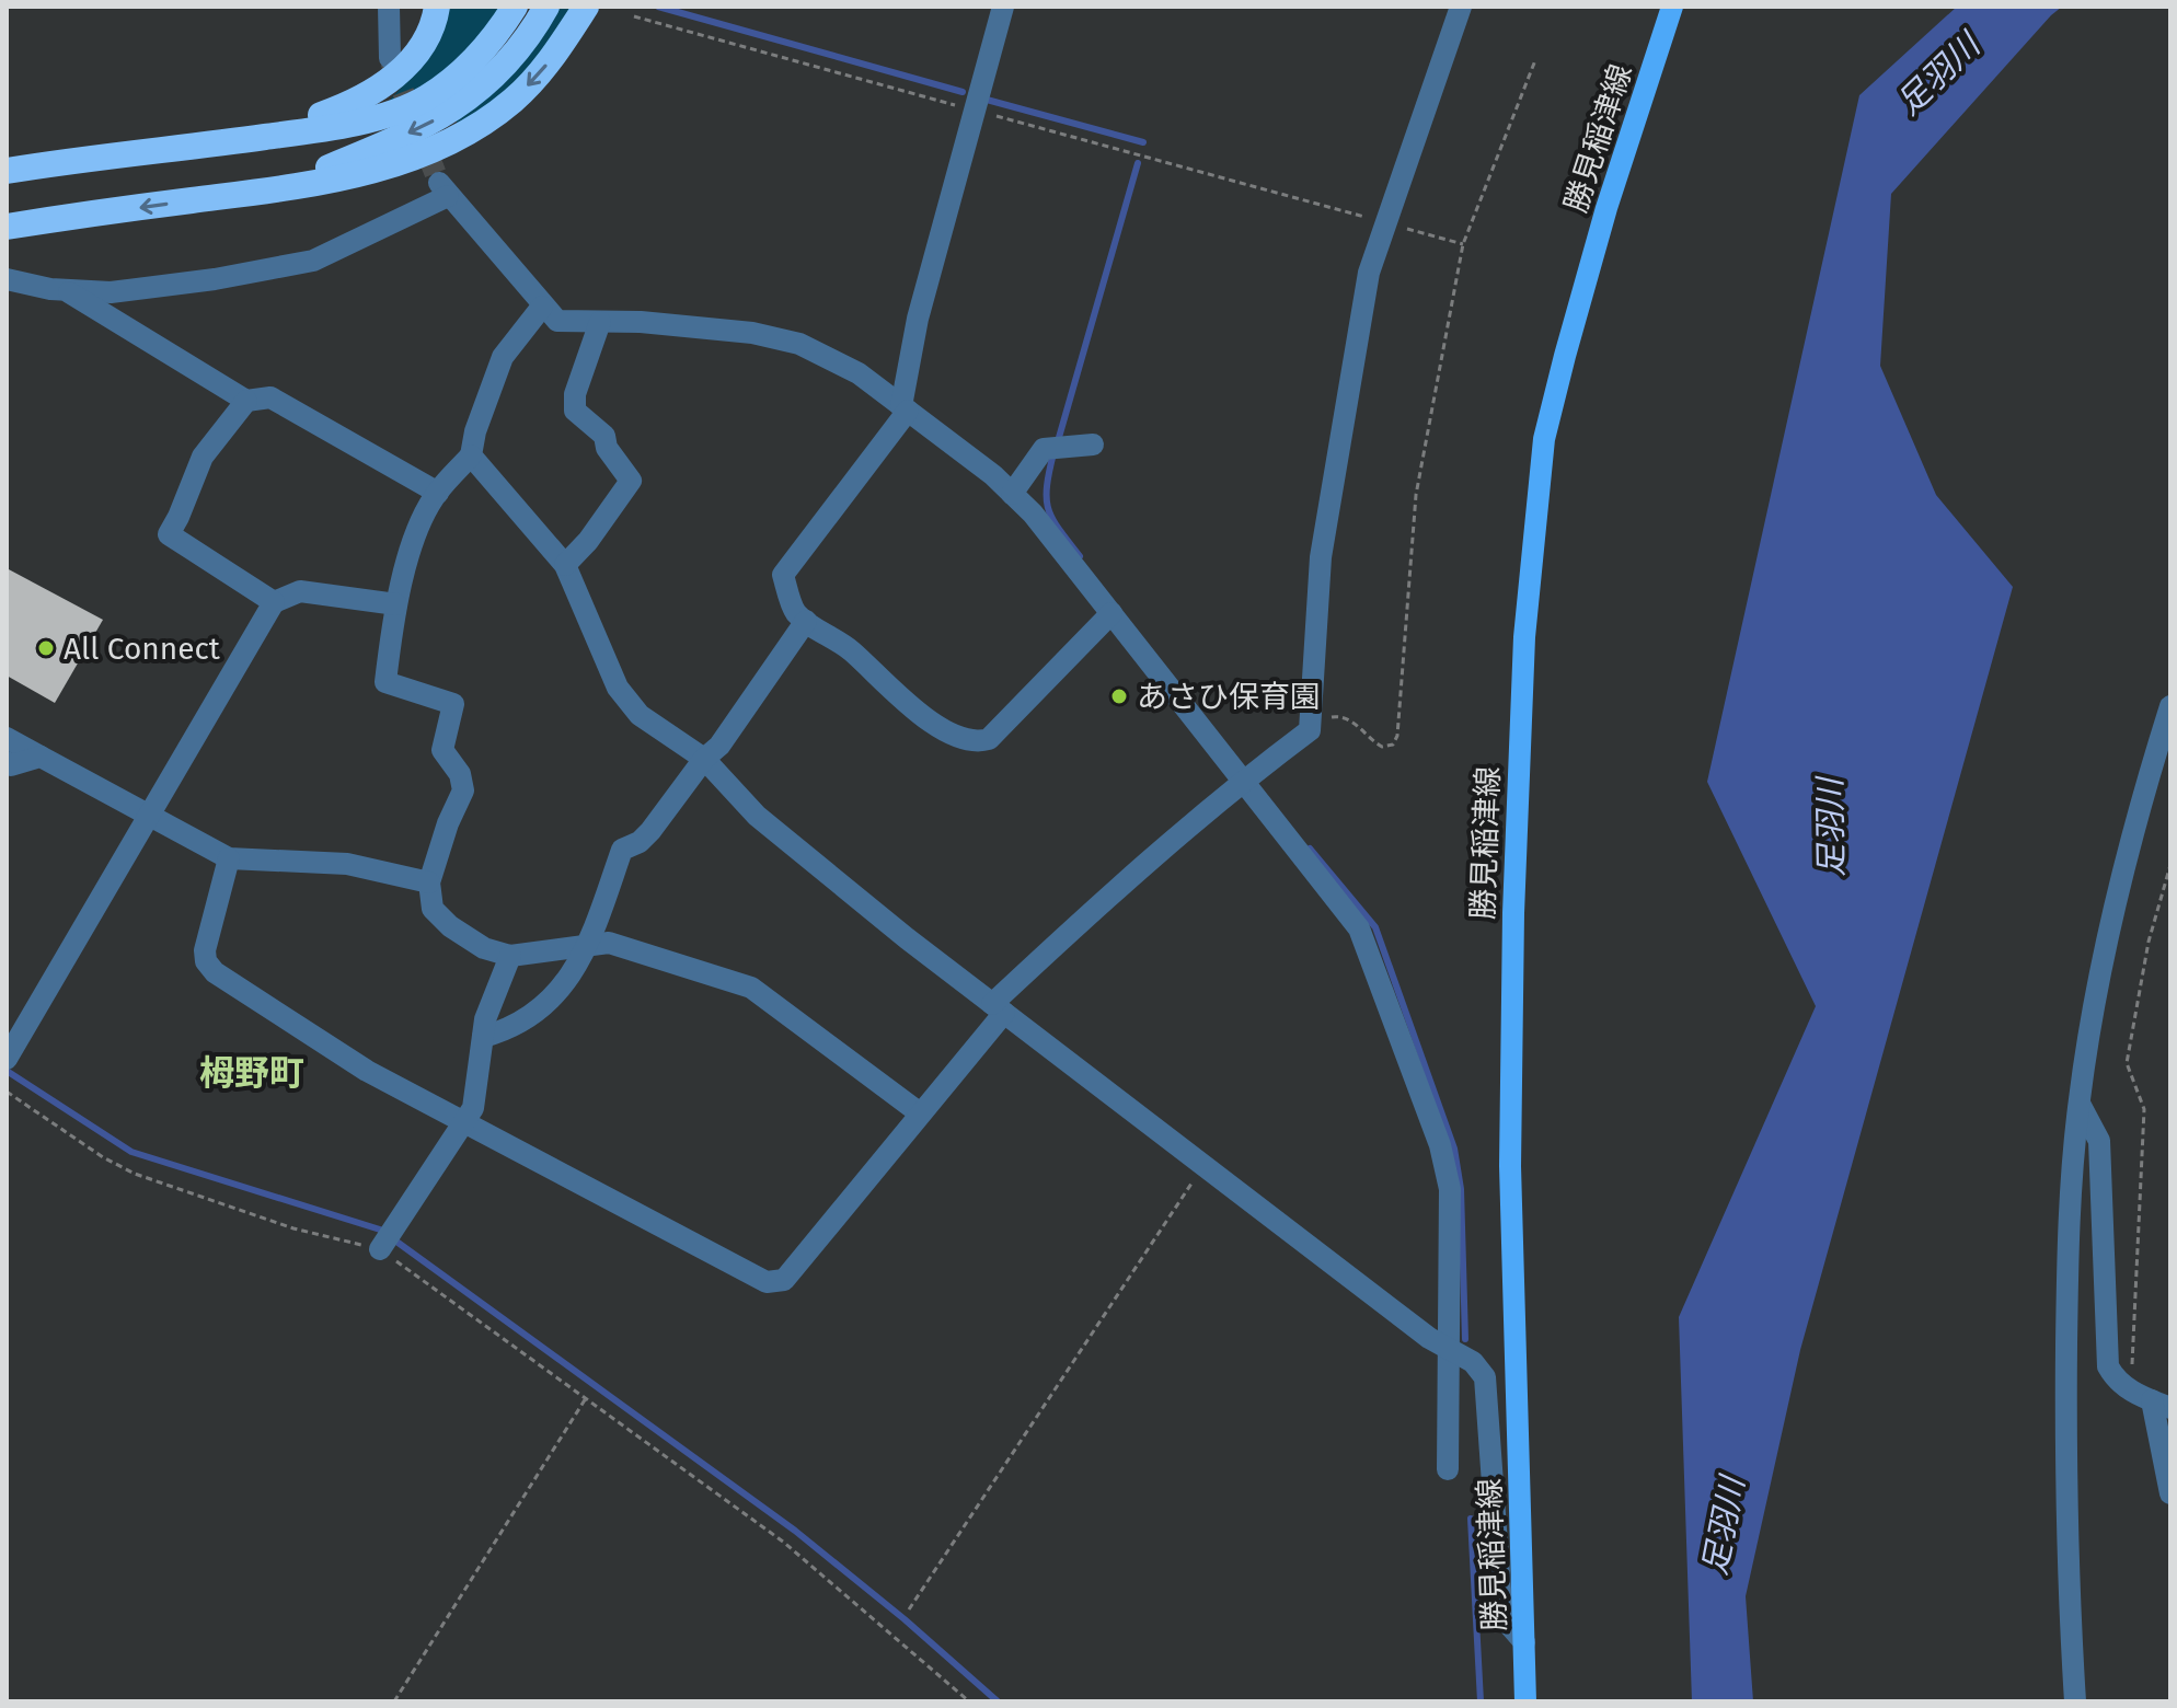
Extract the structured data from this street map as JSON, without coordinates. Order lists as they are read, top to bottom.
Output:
{
  "streets": {
    "main road": ["勝見稲津線"]
  },
  "districts": ["栂野町"],
  "water": ["足羽川"],
  "places": ["All Connect", "あさひ保育園"]
}
